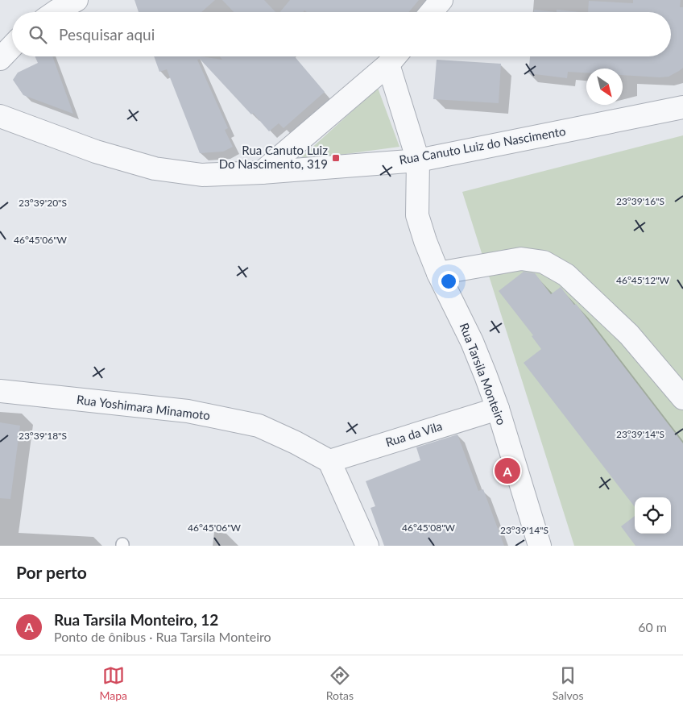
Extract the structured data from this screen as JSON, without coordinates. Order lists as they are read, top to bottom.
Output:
{
  "streets": {
    "street": [
      "Rua Canuto Luiz do Nascimento",
      "Rua Tarsila Monteiro",
      "Rua Yoshimara Minamoto",
      "Rua da Vila"
    ]
  },
  "crossings": [
    ["Rua Canuto Luiz do Nascimento", "Rua Tarsila Monteiro"],
    ["Rua Tarsila Monteiro", "Rua da Vila"],
    ["Rua Yoshimara Minamoto", "Rua da Vila"]
  ],
  "places": {
    "transit": ["Rua Canuto Luiz Do Nascimento, 319"]
  },
  "north": "bottom right",
  "page": {
    "search": "Pesquisar aqui",
    "pins": "A",
    "heading": "Por perto",
    "list": [
      {
        "mark": "A",
        "name": "Rua Tarsila Monteiro, 12",
        "note": "Ponto de ônibus · Rua Tarsila Monteiro",
        "value": "60 m"
      }
    ],
    "nav": ["Mapa", "Rotas", "Salvos"]
  },
  "coordinates": [
    "23°39'16\"S",
    "23°39'20\"S",
    "46°45'06\"W",
    "46°45'12\"W",
    "23°39'14\"S",
    "23°39'18\"S",
    "46°45'08\"W"
  ]
}
